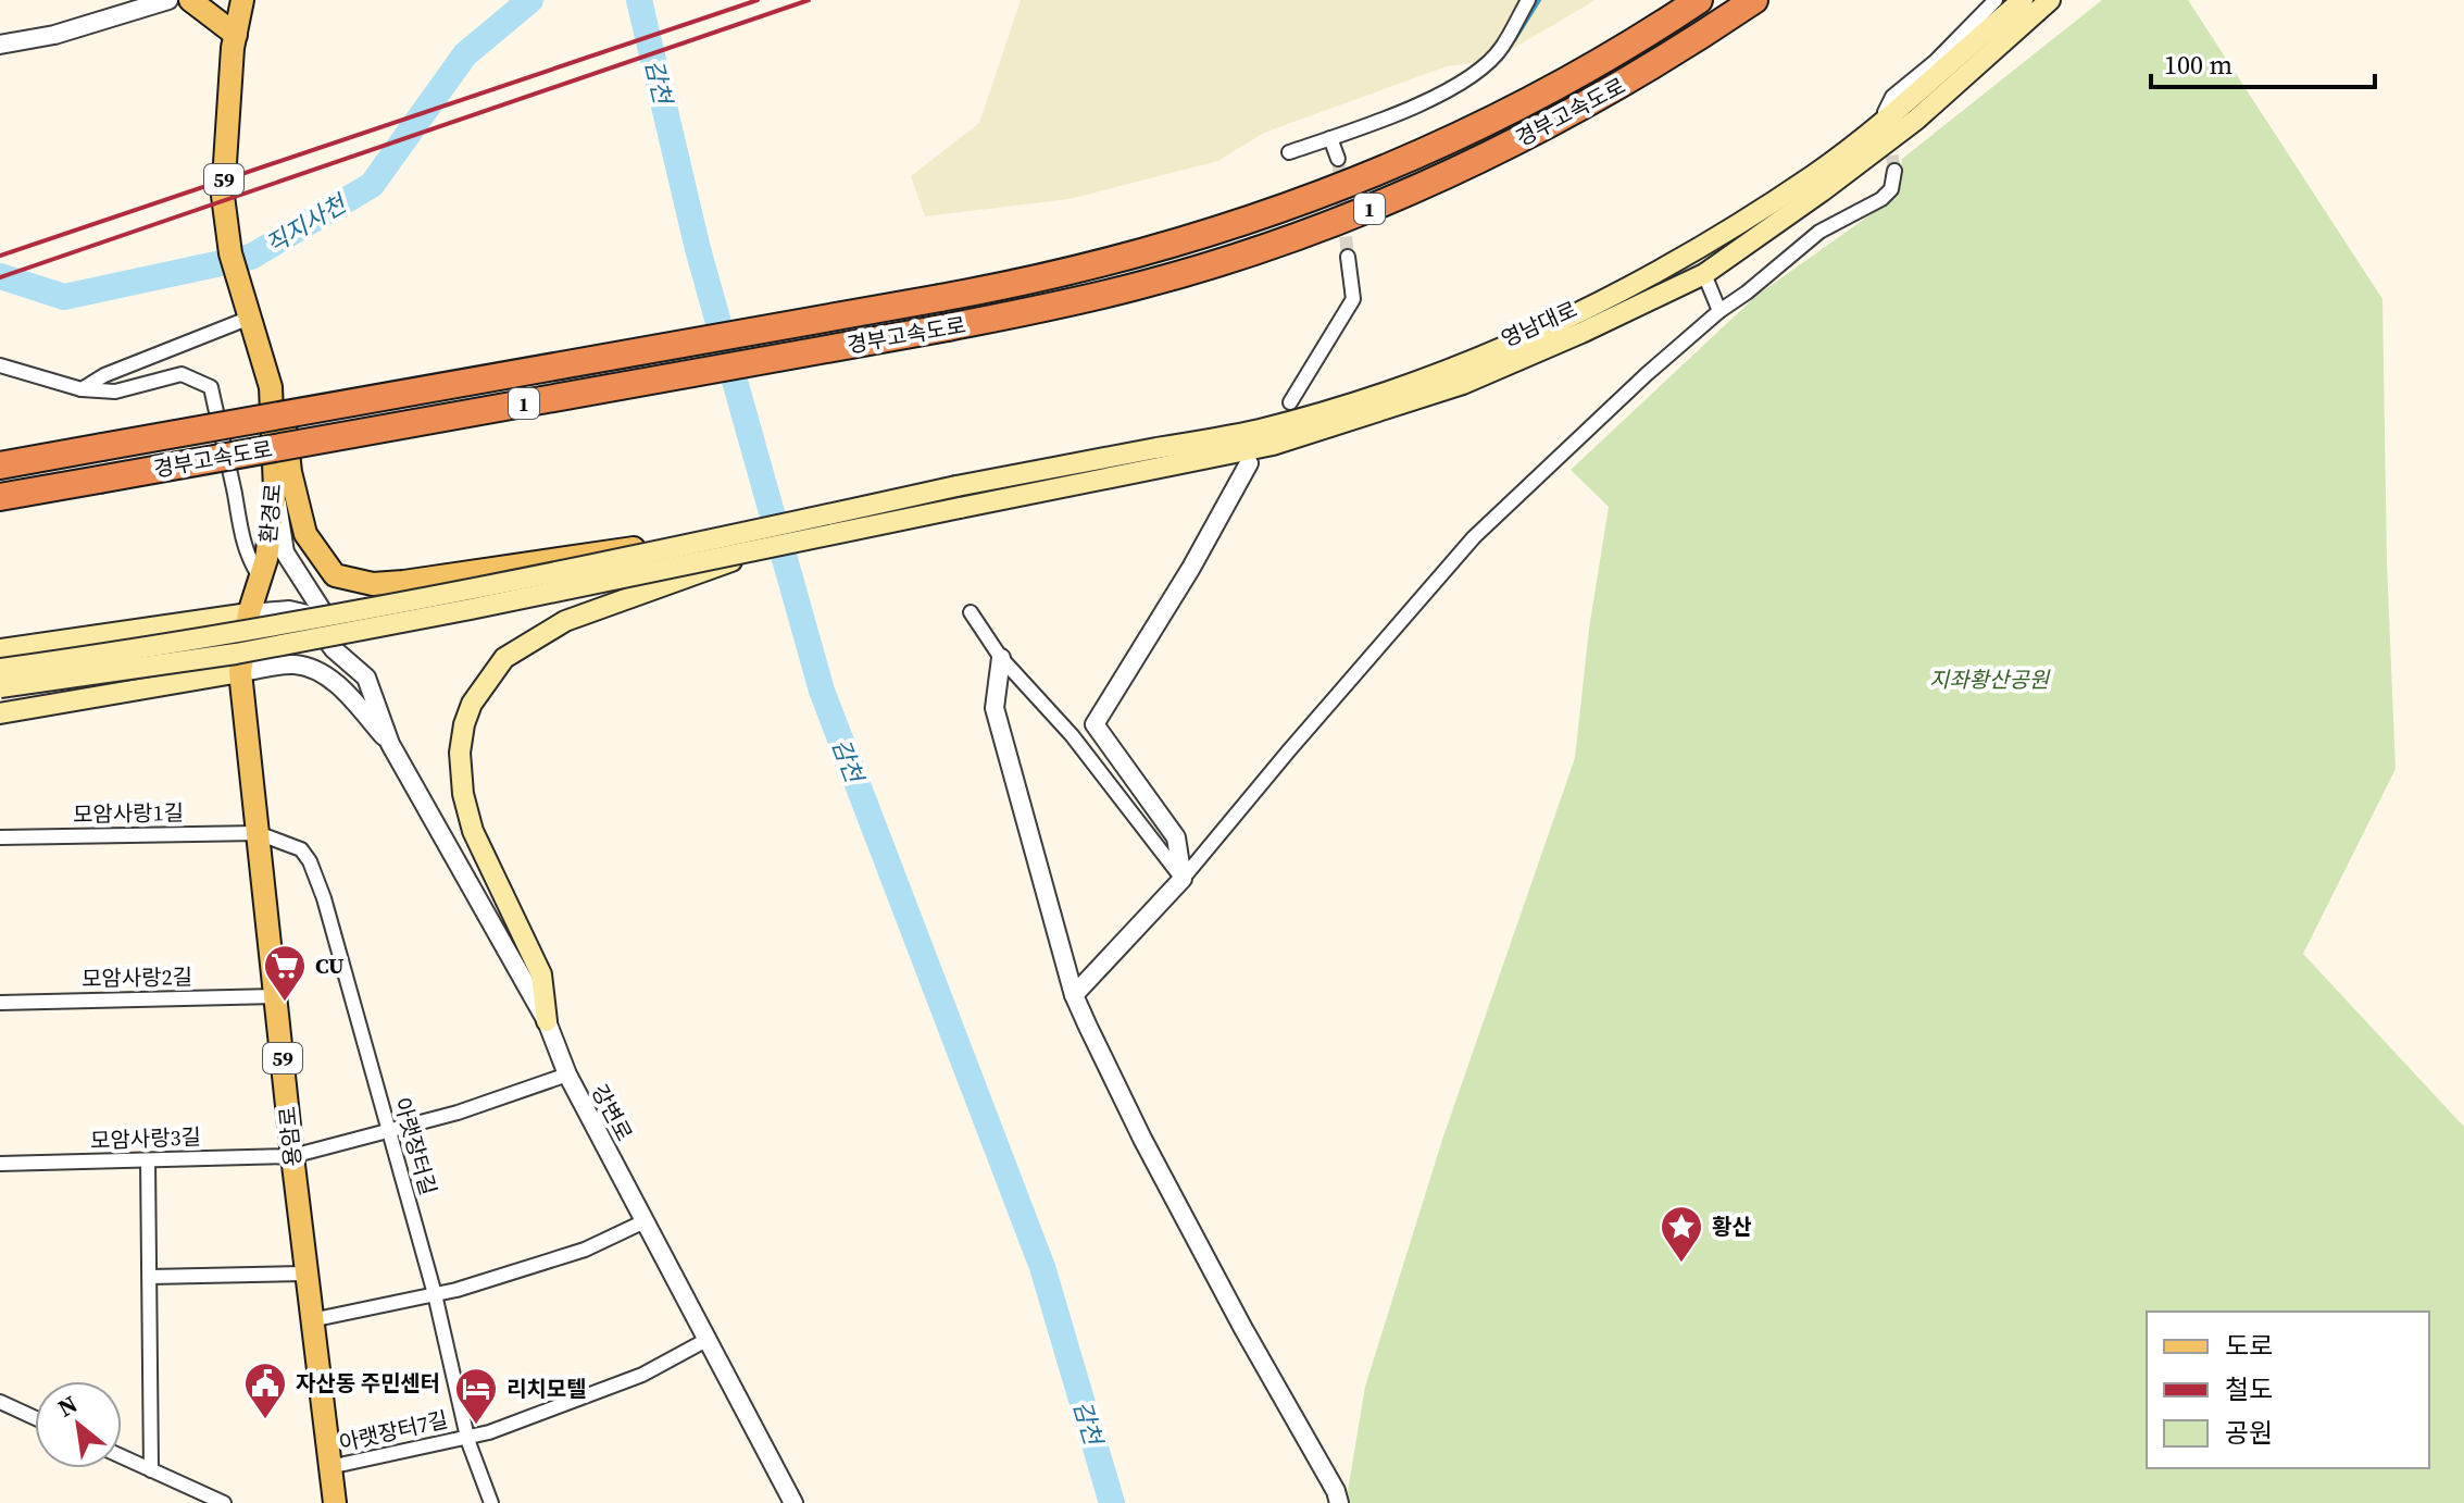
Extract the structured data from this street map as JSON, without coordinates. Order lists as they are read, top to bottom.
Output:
{
  "streets": {
    "highway": ["경부고속도로", "1"],
    "main road": [
      "59",
      "영남대로",
      "환경로",
      "용암로"
    ],
    "street": [
      "모암사랑1길",
      "모암사랑2길",
      "강변로",
      "모암사랑3길",
      "아랫장터길",
      "아랫장터7길"
    ]
  },
  "crossings": [
    ["59", "환경로"],
    ["환경로", "강변로"],
    ["환경로", "용암로"],
    ["모암사랑1길", "용암로"],
    ["모암사랑1길", "아랫장터길"],
    ["모암사랑2길", "용암로"],
    ["강변로", "용암로"],
    ["강변로", "모암사랑3길"],
    ["강변로", "아랫장터7길"],
    ["용암로", "모암사랑3길"],
    ["용암로", "아랫장터길"],
    ["용암로", "아랫장터7길"],
    ["모암사랑3길", "아랫장터길"],
    ["아랫장터길", "아랫장터7길"]
  ],
  "water": ["감천", "직지사천"],
  "parks": ["지좌황산공원"],
  "places": {
    "supermarket": ["CU"],
    "place": ["황산"],
    "public building": ["자산동 주민센터"],
    "hotel": ["리치모텔"]
  },
  "legend": ["도로", "철도", "공원"],
  "scale_bar": "100 m",
  "north": "top left"
}
